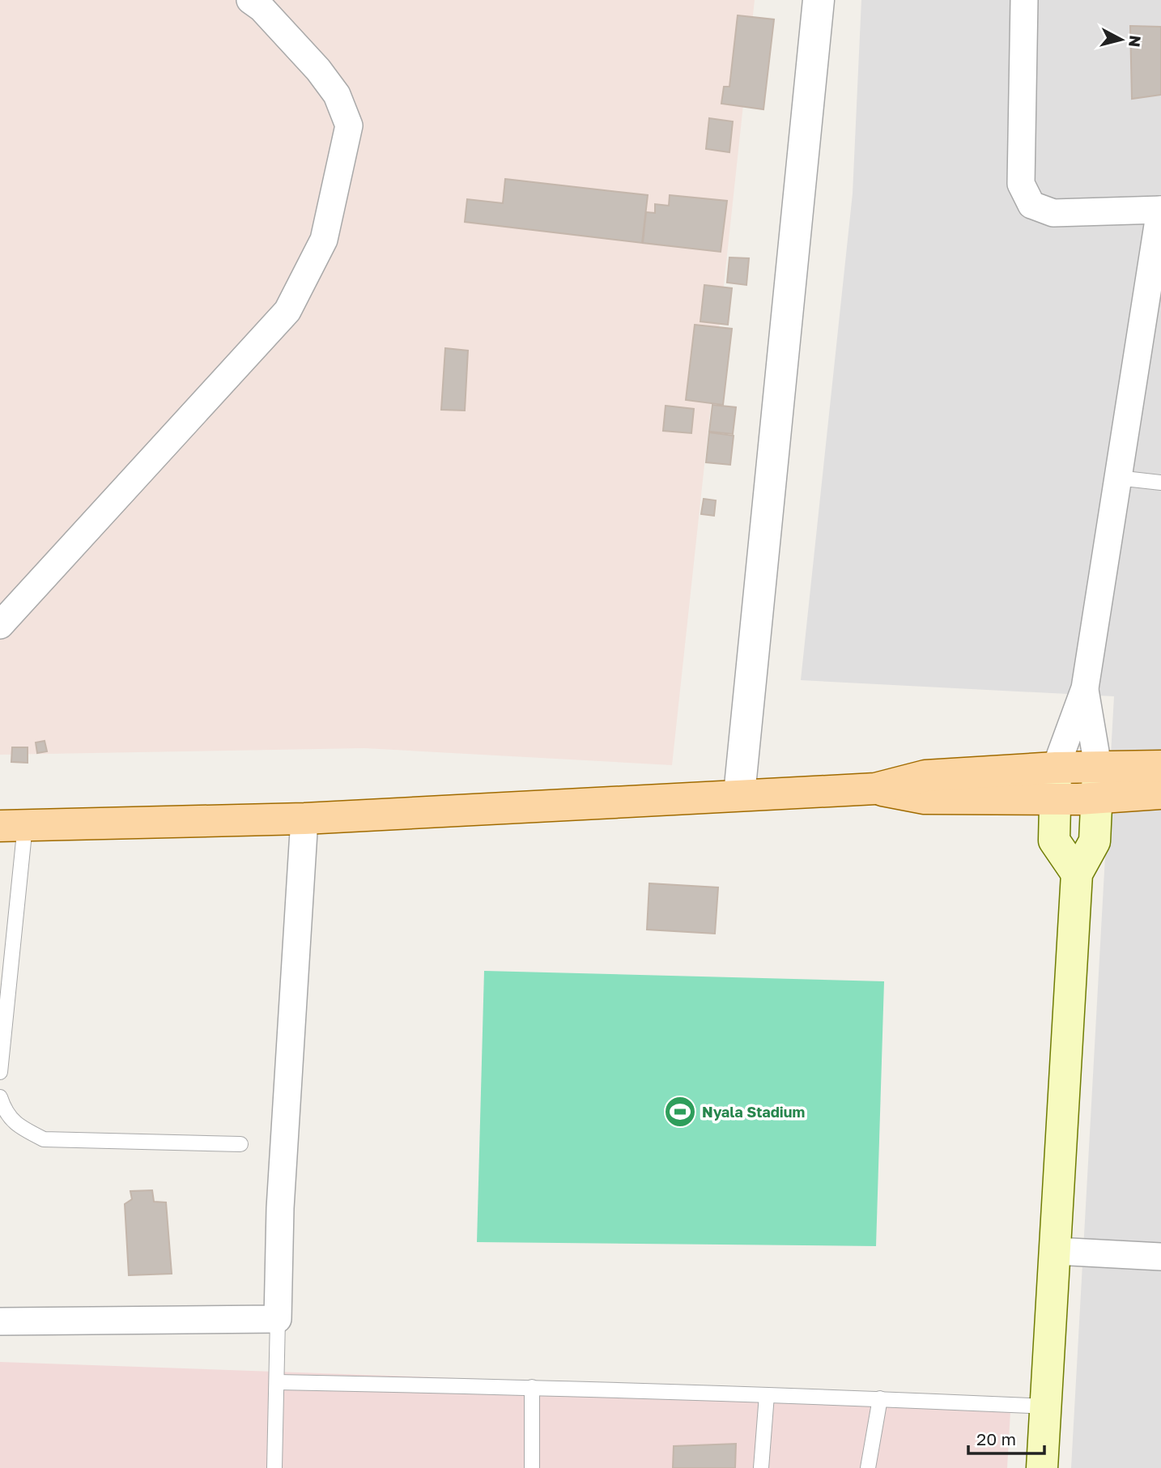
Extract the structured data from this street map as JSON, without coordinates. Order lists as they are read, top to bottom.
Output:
{
  "places": {
    "sports": ["Nyala Stadium"]
  },
  "scale_bar": "20 m",
  "north": "right"
}
